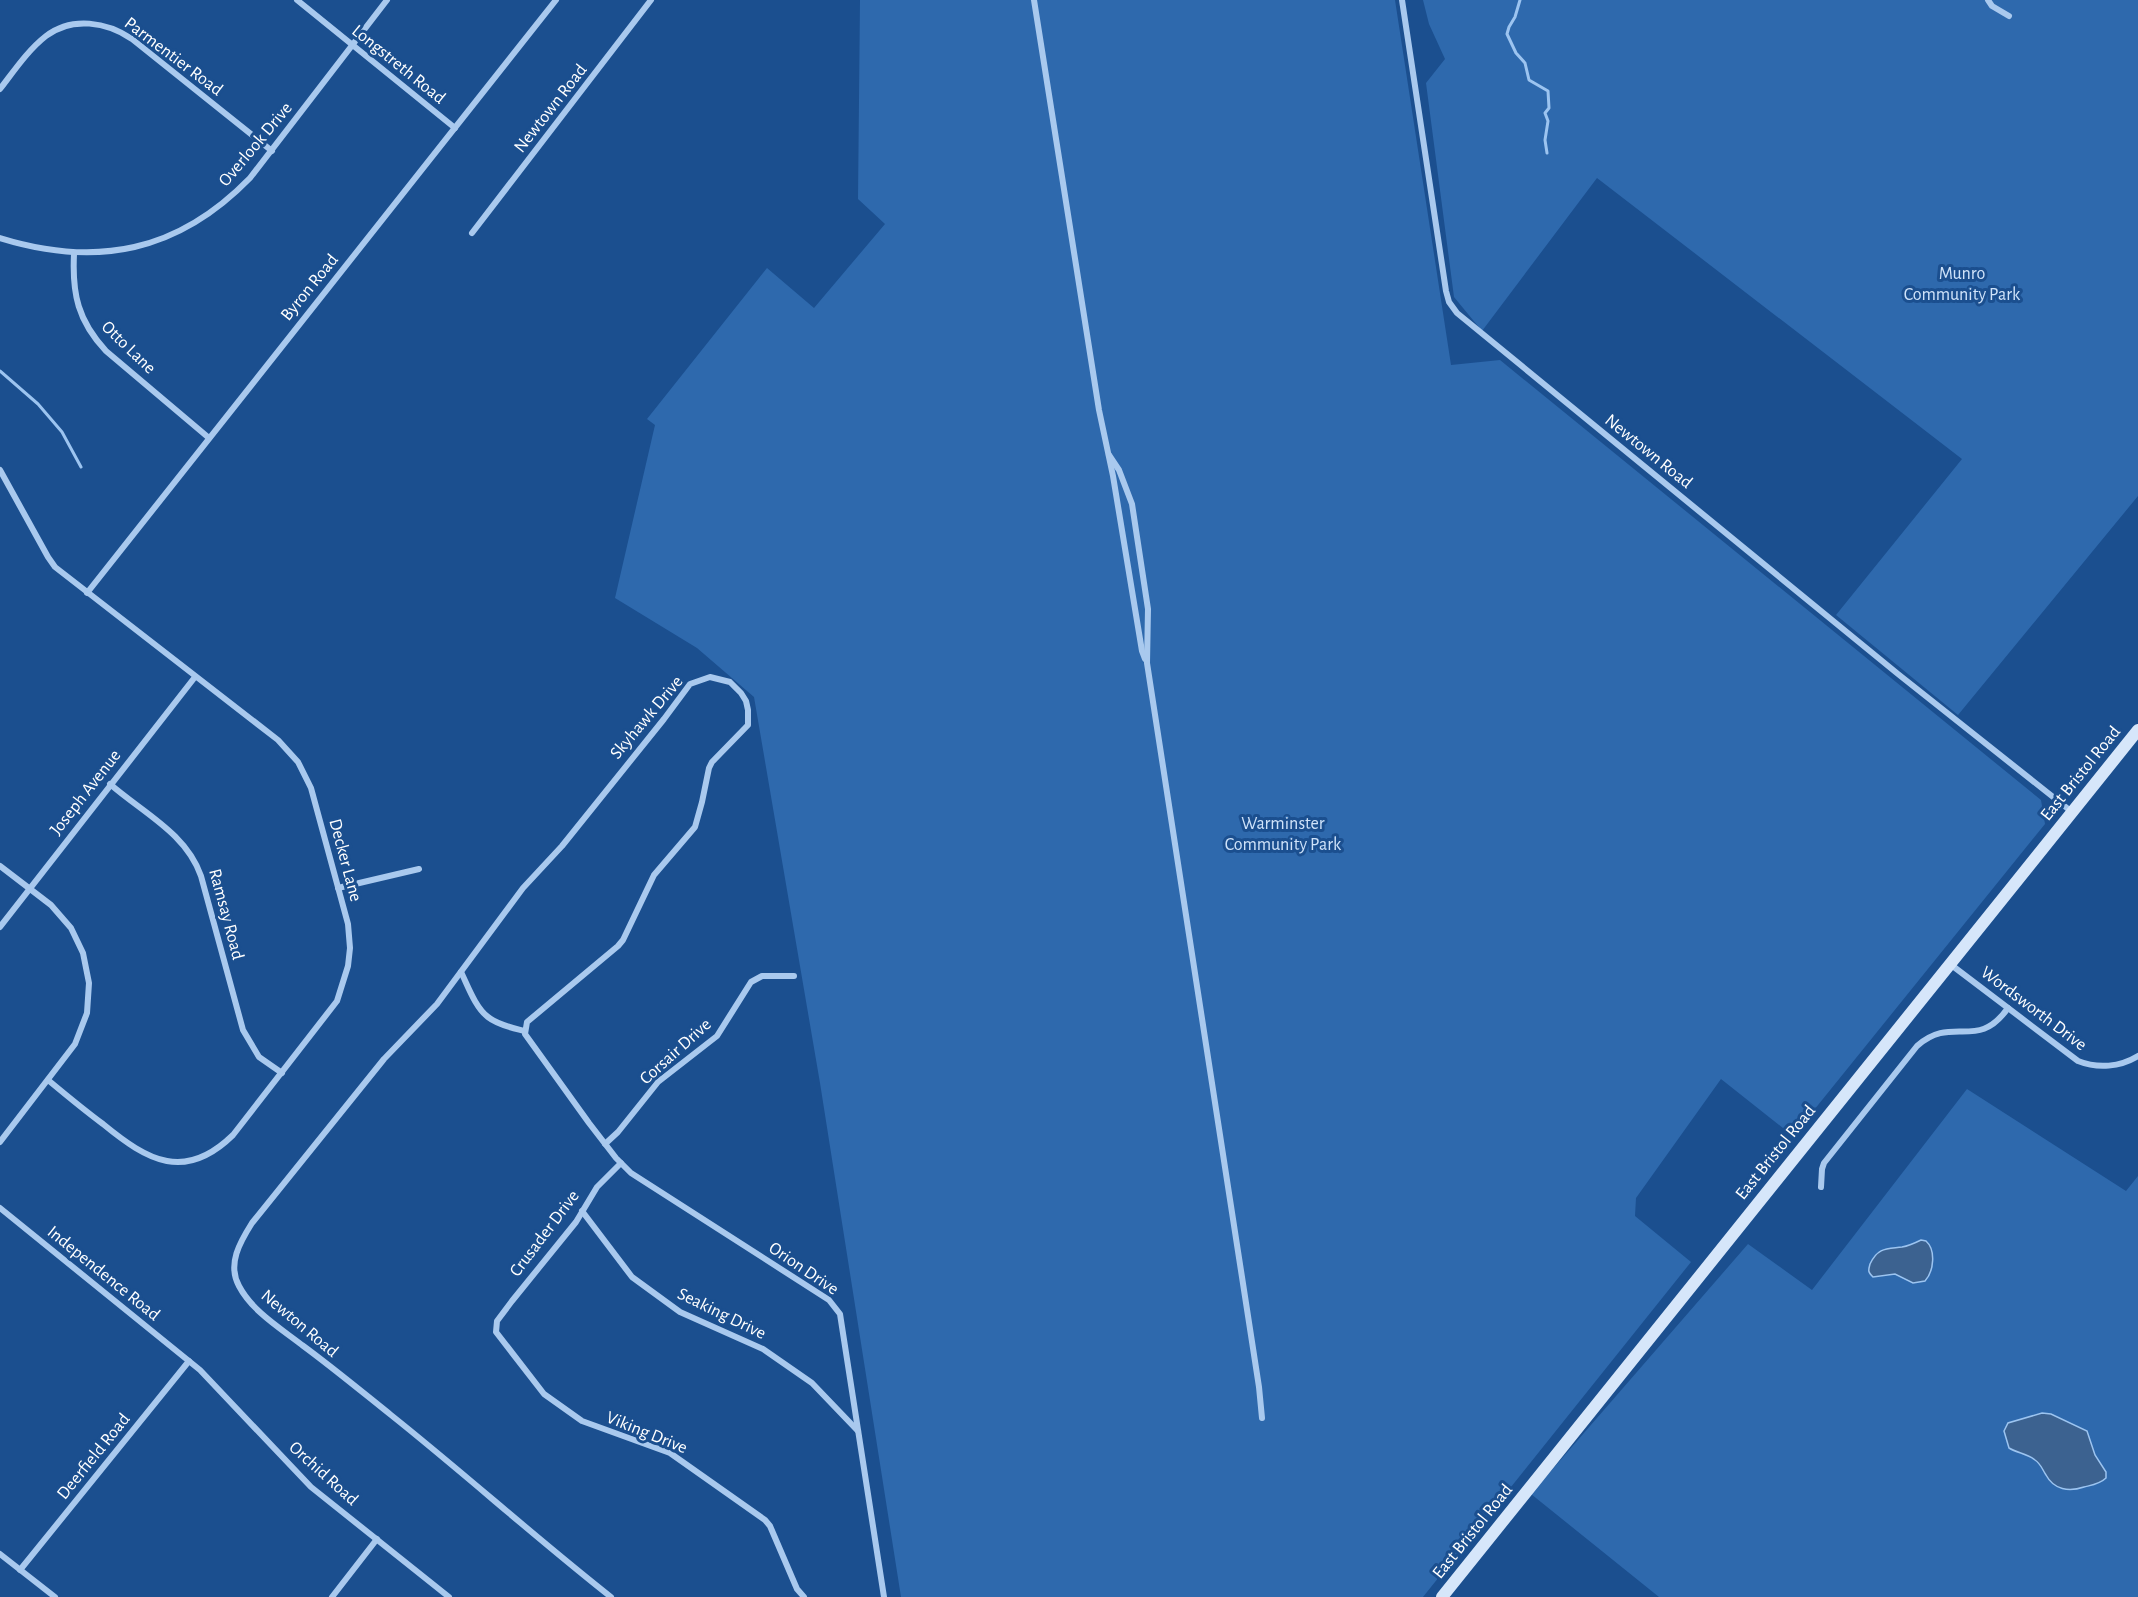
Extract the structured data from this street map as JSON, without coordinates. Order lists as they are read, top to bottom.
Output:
{
  "streets": {
    "main road": ["East Bristol Road"],
    "street": [
      "Parmentier Road",
      "Longstreth Road",
      "Newtown Road",
      "Overlook Drive",
      "Byron Road",
      "Otto Lane",
      "Skyhawk Drive",
      "Joseph Avenue",
      "Decker Lane",
      "Ramsay Road",
      "Wordsworth Drive",
      "Corsair Drive",
      "Crusader Drive",
      "Orion Drive",
      "Independence Road",
      "Seaking Drive",
      "Newton Road",
      "Viking Drive",
      "Deerfield Road",
      "Orchid Road"
    ]
  },
  "crossings": [
    ["Parmentier Road", "Overlook Drive"],
    ["Longstreth Road", "Overlook Drive"],
    ["Longstreth Road", "Byron Road"],
    ["Newtown Road", "East Bristol Road"],
    ["Overlook Drive", "Otto Lane"],
    ["Byron Road", "Otto Lane"],
    ["Byron Road", "Decker Lane"],
    ["Skyhawk Drive", "Newton Road"],
    ["East Bristol Road", "Wordsworth Drive"],
    ["Joseph Avenue", "Decker Lane"],
    ["Joseph Avenue", "Ramsay Road"],
    ["Decker Lane", "Ramsay Road"],
    ["Corsair Drive", "Orion Drive"],
    ["Crusader Drive", "Orion Drive"],
    ["Crusader Drive", "Seaking Drive"],
    ["Crusader Drive", "Viking Drive"],
    ["Orion Drive", "Seaking Drive"],
    ["Independence Road", "Deerfield Road"],
    ["Independence Road", "Orchid Road"],
    ["Deerfield Road", "Orchid Road"]
  ],
  "parks": ["Munro Community Park", "Warminster Community Park"]
}
